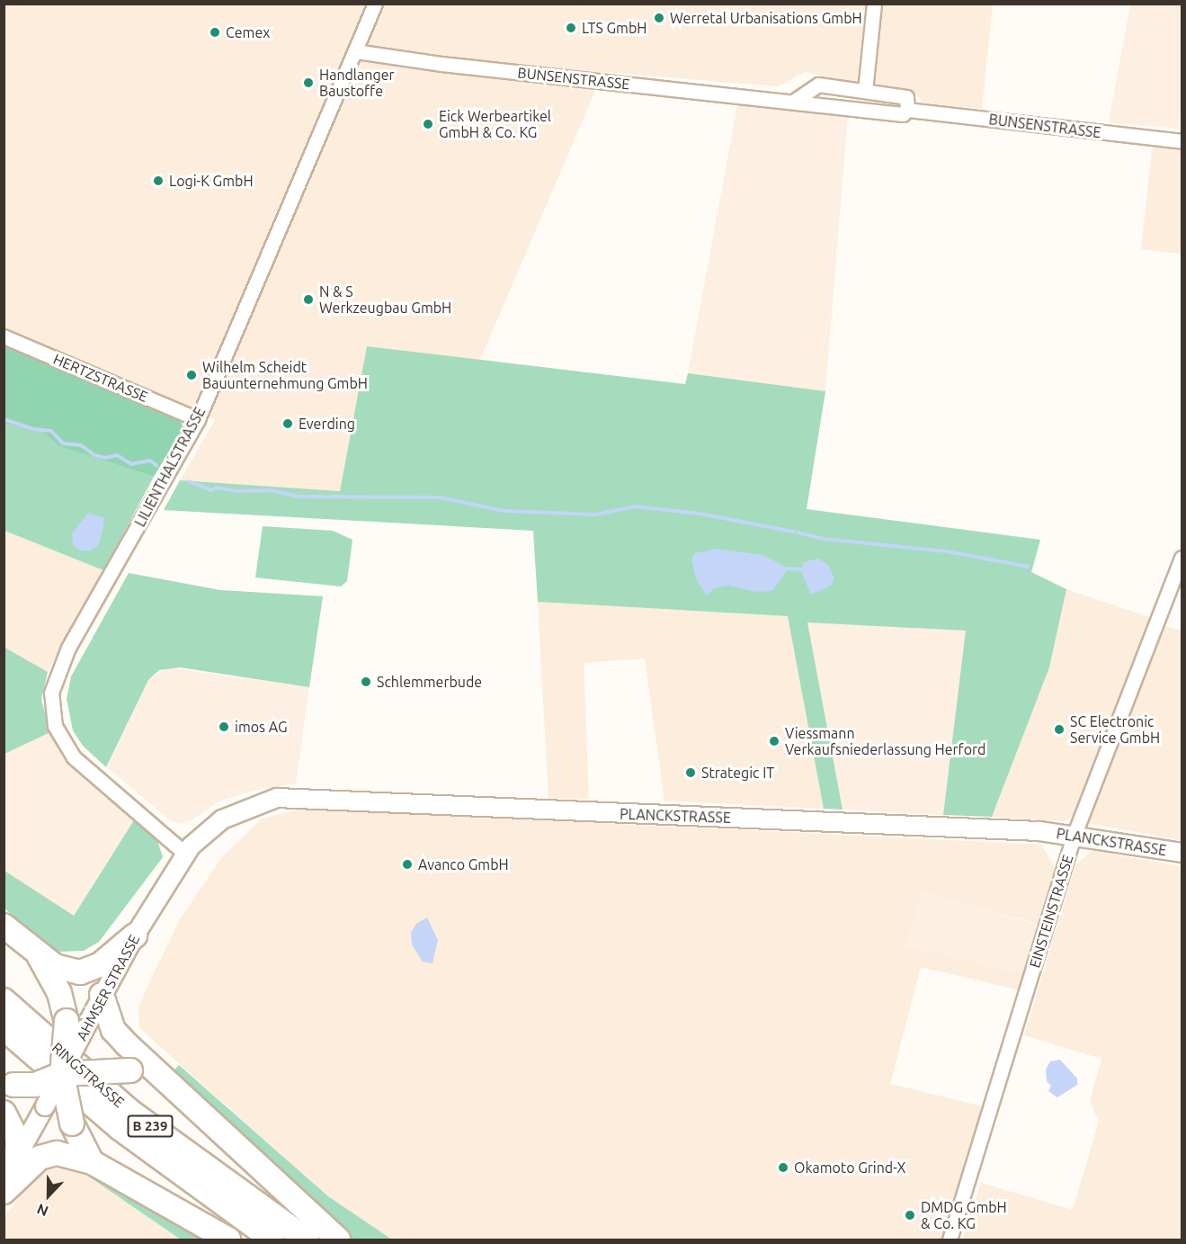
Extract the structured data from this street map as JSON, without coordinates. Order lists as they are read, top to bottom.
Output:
{
  "streets": {
    "highway": ["RINGSTRASSE", "B 239"],
    "street": [
      "BUNSENSTRASSE",
      "HERTZSTRASSE",
      "LILIENTHALSTRASSE",
      "PLANCKSTRASSE",
      "EINSTEINSTRASSE",
      "AHMSER STRASSE"
    ]
  },
  "crossings": [
    ["BUNSENSTRASSE", "LILIENTHALSTRASSE"],
    ["HERTZSTRASSE", "LILIENTHALSTRASSE"],
    ["LILIENTHALSTRASSE", "PLANCKSTRASSE"],
    ["LILIENTHALSTRASSE", "AHMSER STRASSE"],
    ["PLANCKSTRASSE", "EINSTEINSTRASSE"],
    ["PLANCKSTRASSE", "AHMSER STRASSE"]
  ],
  "places": [
    "Werretal Urbanisations GmbH",
    "LTS GmbH",
    "Cemex",
    "Handlanger Baustoffe",
    "Eick Werbeartikel GmbH & Co. KG",
    "Logi-K GmbH",
    "N & S Werkzeugbau GmbH",
    "Wilhelm Scheidt Bauunternehmung GmbH",
    "Everding",
    "Schlemmerbude",
    "imos AG",
    "SC Electronic Service GmbH",
    "Viessmann Verkaufsniederlassung Herford",
    "Strategic IT",
    "Avanco GmbH",
    "Okamoto Grind-X",
    "DMDG GmbH & Co. KG"
  ],
  "north": "bottom"
}
